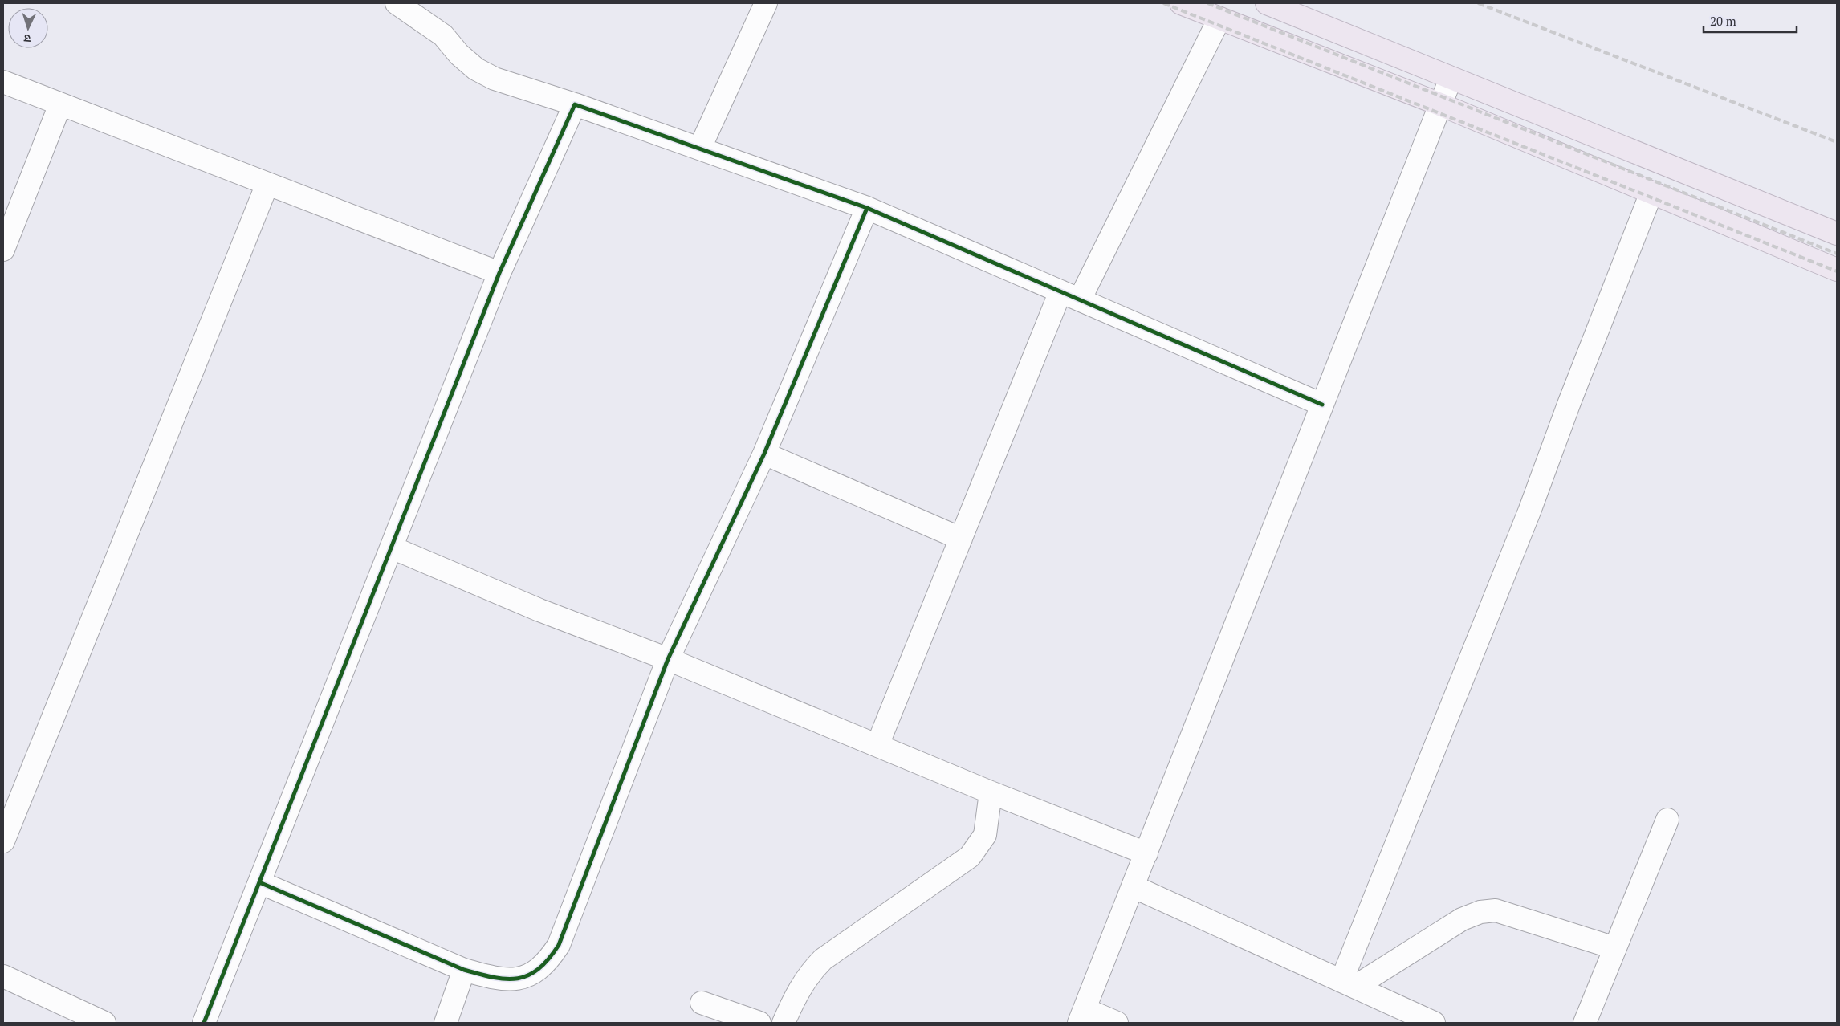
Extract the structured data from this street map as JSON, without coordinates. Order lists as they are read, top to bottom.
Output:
{
  "scale_bar": "20 m",
  "north": "bottom"
}
